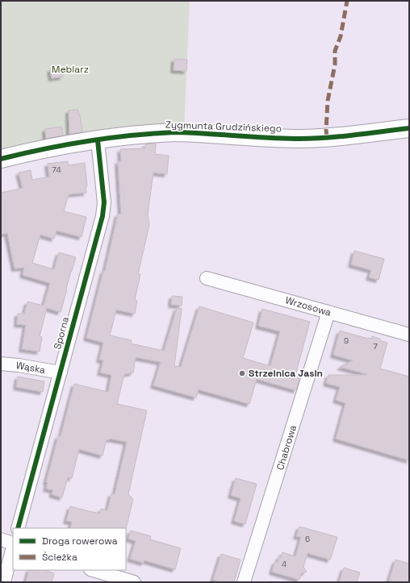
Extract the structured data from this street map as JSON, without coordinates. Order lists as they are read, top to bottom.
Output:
{
  "streets": {
    "street": [
      "Zygmunta Grudzińskiego",
      "Wrzosowa",
      "Sporna",
      "Wąska",
      "Chabrowa"
    ]
  },
  "crossings": [
    ["Zygmunta Grudzińskiego", "Sporna"],
    ["Wrzosowa", "Chabrowa"],
    ["Sporna", "Wąska"]
  ],
  "parks": ["Meblarz"],
  "places": ["Strzelnica Jasin"],
  "house_numbers": [
    "74",
    "9",
    "7",
    "6",
    "4"
  ],
  "legend": ["Droga rowerowa", "Ścieżka"]
}
